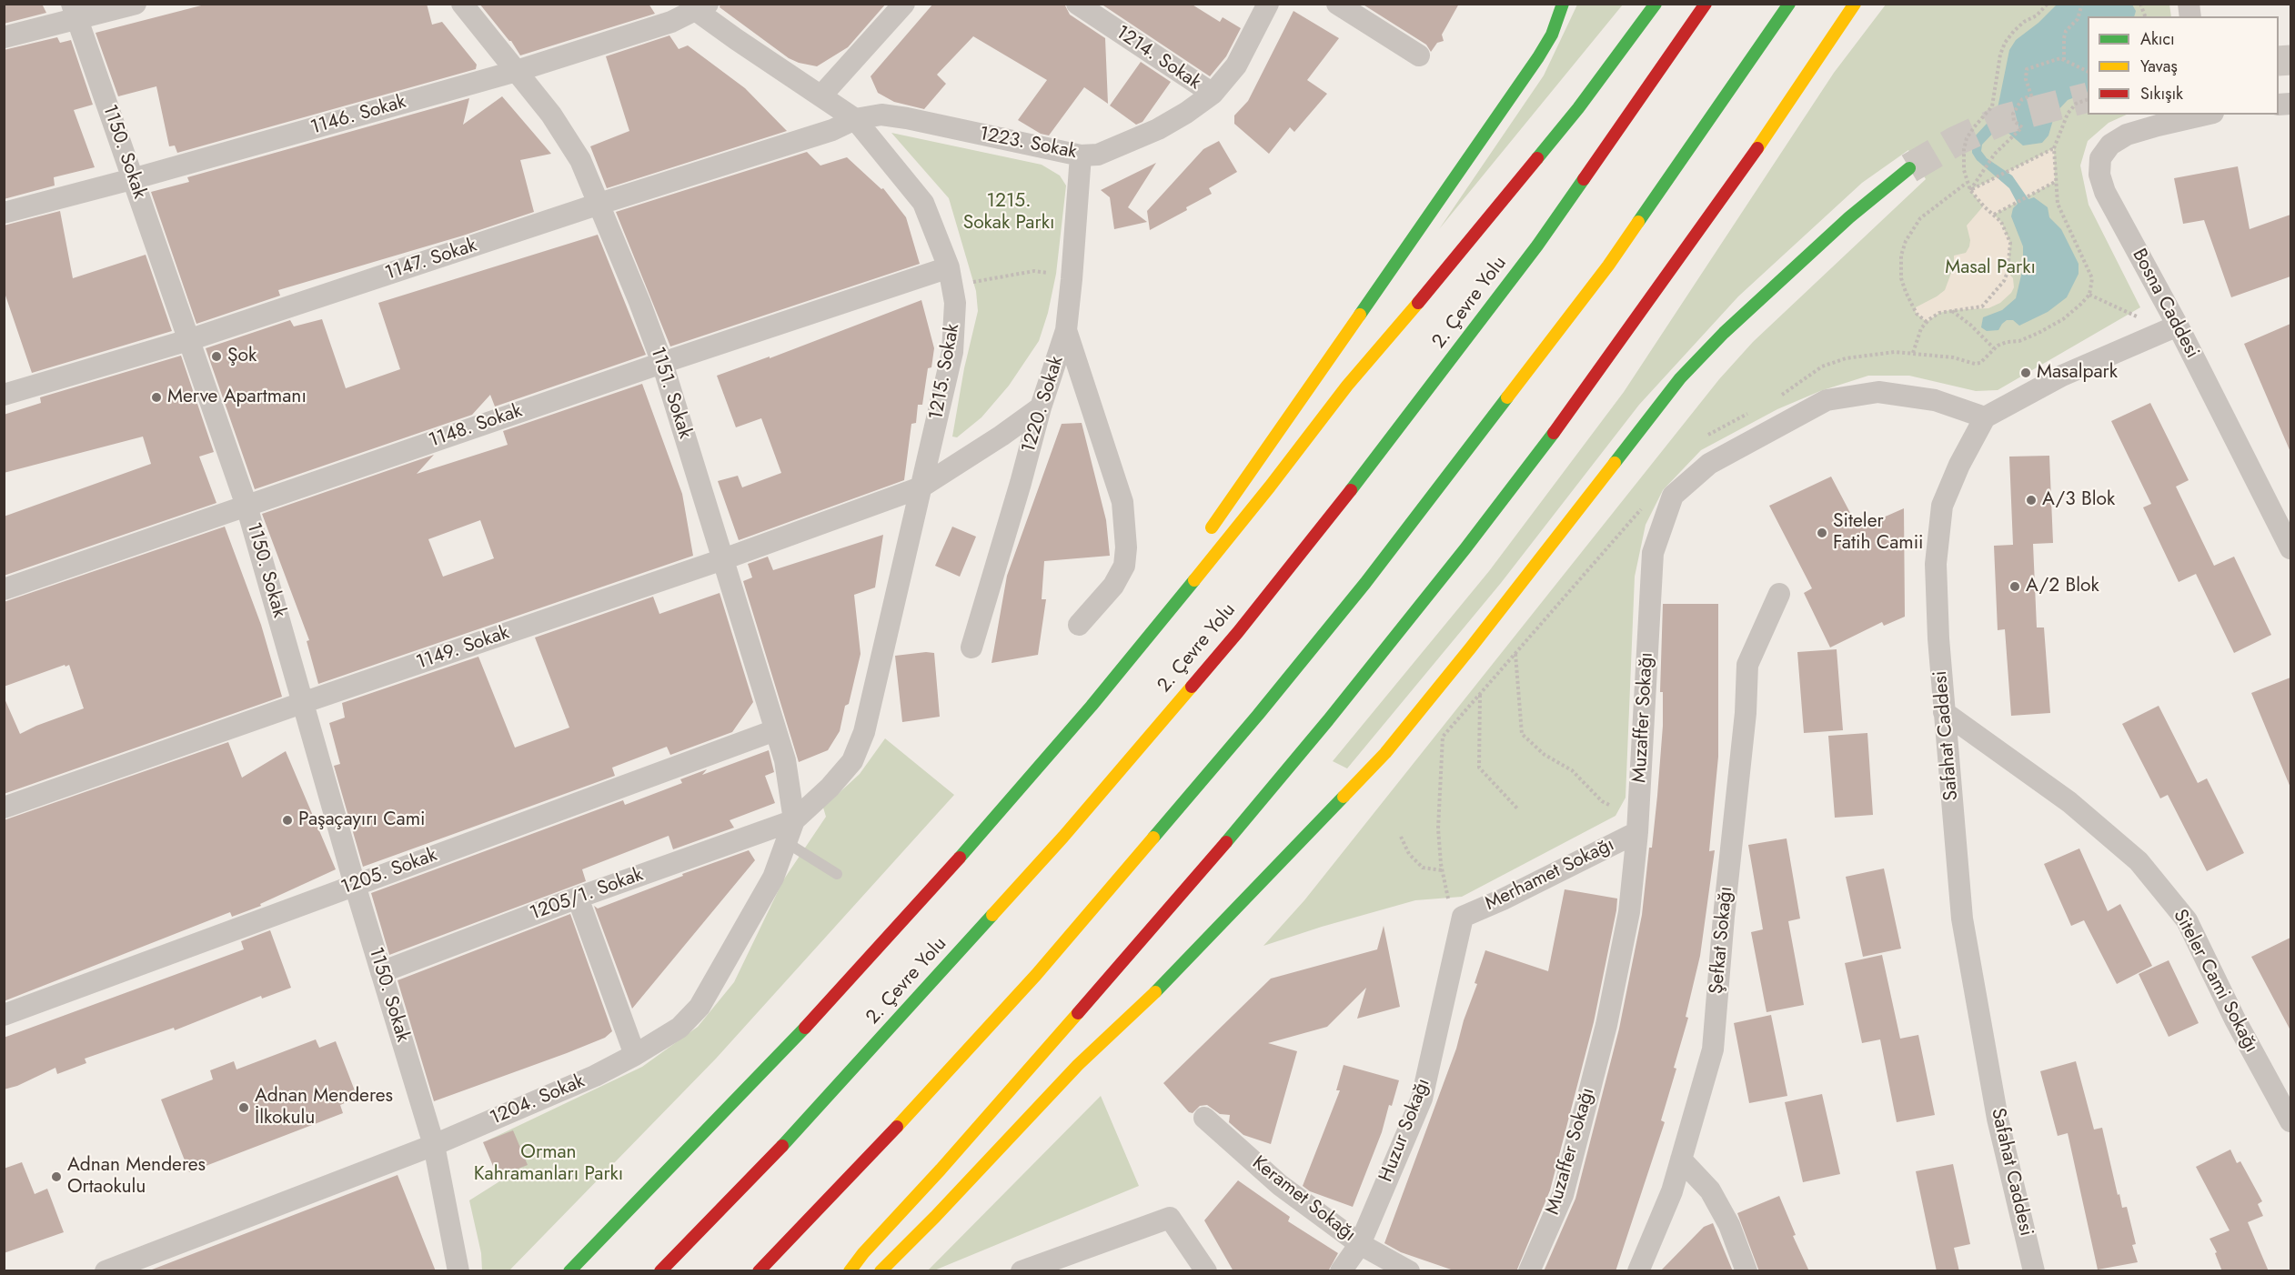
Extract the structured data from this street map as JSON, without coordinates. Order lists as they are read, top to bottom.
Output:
{
  "streets": {
    "highway": ["2. Çevre Yolu"],
    "street": [
      "1214. Sokak",
      "1146. Sokak",
      "1223. Sokak",
      "1150. Sokak",
      "1147. Sokak",
      "Bosna Caddesi",
      "1215. Sokak",
      "1151. Sokak",
      "1220. Sokak",
      "1148. Sokak",
      "1149. Sokak",
      "Muzaffer Sokağı",
      "Safahat Caddesi",
      "1205. Sokak",
      "Merhamet Sokağı",
      "1205/1. Sokak",
      "Şefkat Sokağı",
      "Siteler Cami Sokağı",
      "1204. Sokak",
      "Huzur Sokağı",
      "Keramet Sokağı"
    ]
  },
  "crossings": [
    ["1214. Sokak", "1223. Sokak"],
    ["1146. Sokak", "1150. Sokak"],
    ["1146. Sokak", "1215. Sokak"],
    ["1146. Sokak", "1151. Sokak"],
    ["1223. Sokak", "1147. Sokak"],
    ["1223. Sokak", "1215. Sokak"],
    ["1223. Sokak", "1220. Sokak"],
    ["1150. Sokak", "1147. Sokak"],
    ["1150. Sokak", "1148. Sokak"],
    ["1150. Sokak", "1149. Sokak"],
    ["1150. Sokak", "1205. Sokak"],
    ["1150. Sokak", "1205/1. Sokak"],
    ["1150. Sokak", "1204. Sokak"],
    ["1147. Sokak", "1215. Sokak"],
    ["1147. Sokak", "1151. Sokak"],
    ["1215. Sokak", "1151. Sokak"],
    ["1215. Sokak", "1148. Sokak"],
    ["1215. Sokak", "1149. Sokak"],
    ["1215. Sokak", "1205/1. Sokak"],
    ["1215. Sokak", "1204. Sokak"],
    ["1151. Sokak", "1148. Sokak"],
    ["1151. Sokak", "1149. Sokak"],
    ["1151. Sokak", "1205. Sokak"],
    ["1151. Sokak", "1205/1. Sokak"],
    ["1151. Sokak", "1204. Sokak"],
    ["1220. Sokak", "1149. Sokak"],
    ["Muzaffer Sokağı", "Safahat Caddesi"],
    ["Muzaffer Sokağı", "Merhamet Sokağı"],
    ["Safahat Caddesi", "Siteler Cami Sokağı"],
    ["Merhamet Sokağı", "Huzur Sokağı"],
    ["1205/1. Sokak", "1204. Sokak"],
    ["Huzur Sokağı", "Keramet Sokağı"]
  ],
  "parks": ["1215. Sokak Parkı", "Masal Parkı", "Orman Kahramanları Parkı"],
  "places": [
    "Şok",
    "Masalpark",
    "Merve Apartmanı",
    "A/3 Blok",
    "Siteler Fatih Camii",
    "A/2 Blok",
    "Paşaçayırı Cami",
    "Adnan Menderes İlkokulu",
    "Adnan Menderes Ortaokulu"
  ],
  "legend": ["Akıcı", "Yavaş", "Sıkışık"]
}
